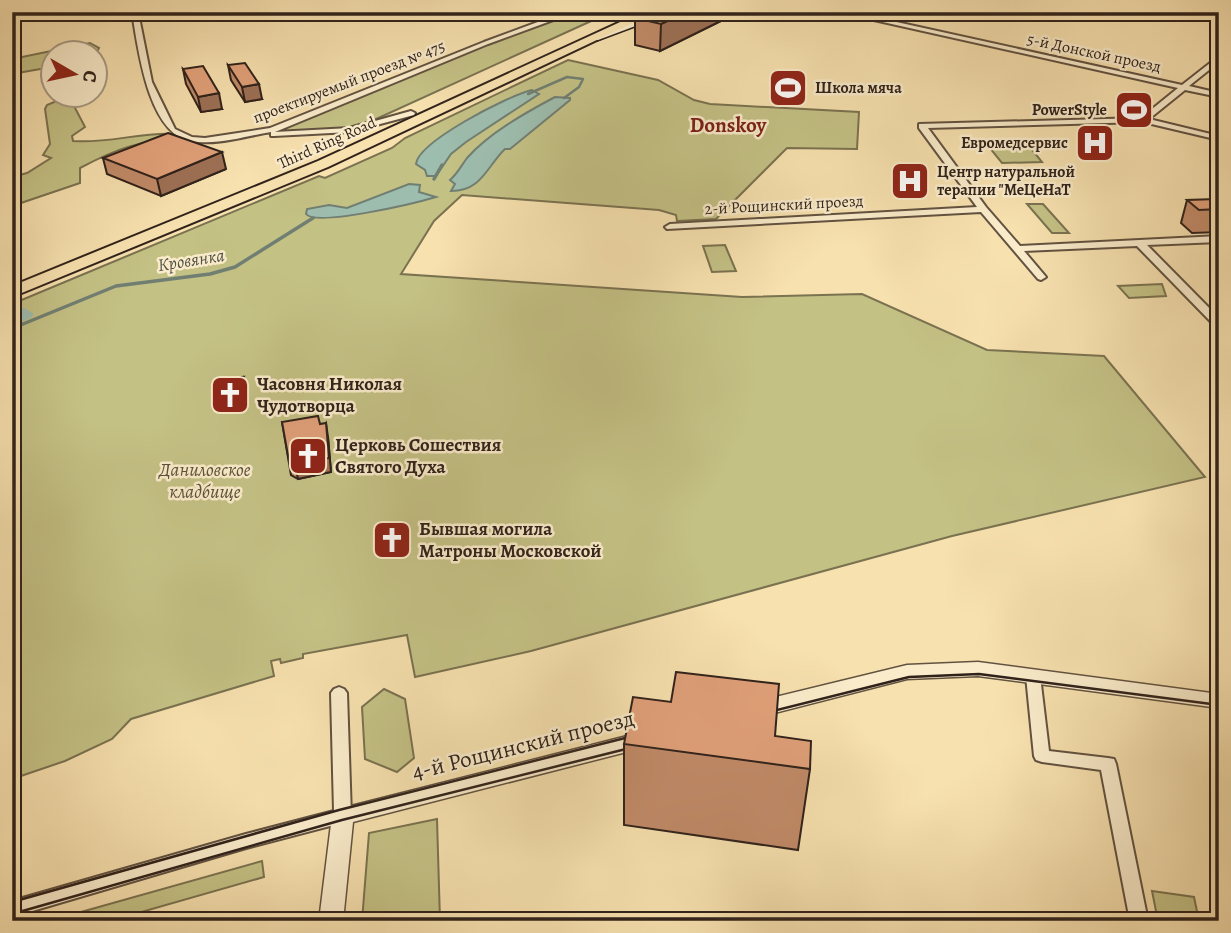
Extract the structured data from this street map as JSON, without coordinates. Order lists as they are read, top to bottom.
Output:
{
  "streets": {
    "main road": ["Third Ring Road"],
    "street": [
      "5-й Донской проезд",
      "проектируемый проезд № 475",
      "2-й Рощинский проезд",
      "4-й Рощинский проезд"
    ]
  },
  "districts": ["Donskoy"],
  "water": ["Кровянка"],
  "parks": ["Даниловское кладбище"],
  "places": {
    "sports": ["Школа мяча", "PowerStyle"],
    "hospital": ["Евромедсервис", "Центр натуральной терапии \"МеЦеНаТ"],
    "church": ["Часовня Николая Чудотворца", "Церковь Сошествия Святого Духа", "Бывшая могила Матроны Московской"]
  },
  "north": "right"
}
